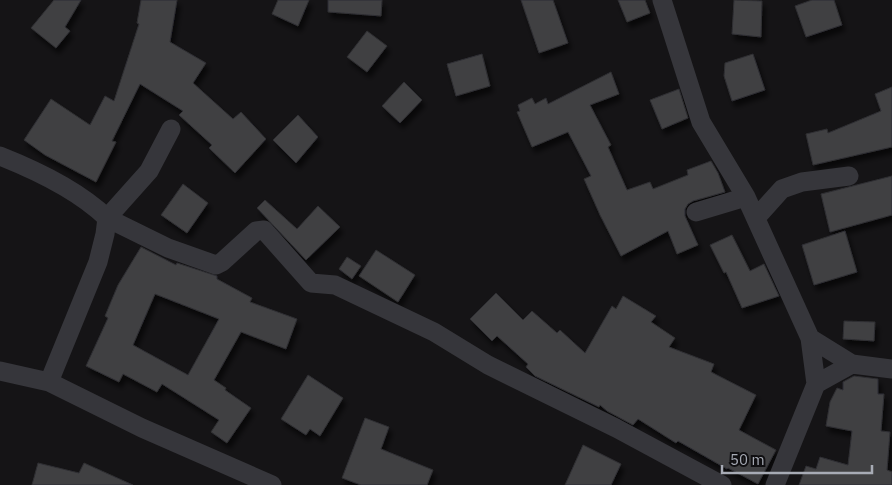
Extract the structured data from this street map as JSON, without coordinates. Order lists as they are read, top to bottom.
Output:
{
  "scale_bar": "50 m"
}
